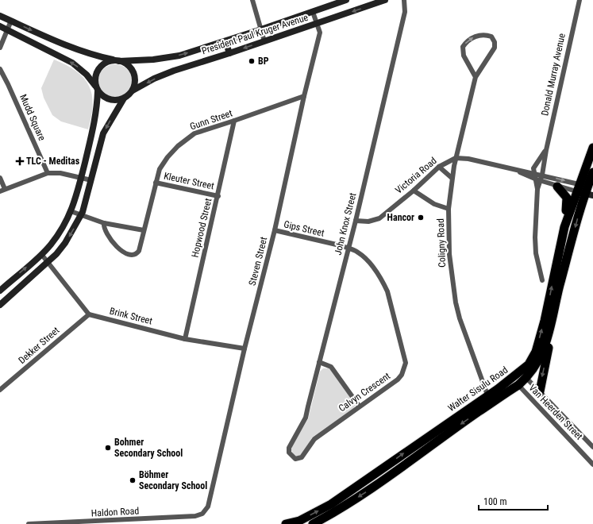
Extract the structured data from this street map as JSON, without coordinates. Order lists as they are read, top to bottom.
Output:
{
  "streets": {
    "highway": ["Walter Sisulu Road"],
    "street": [
      "President Paul Kruger Avenue",
      "Donald Murray Avenue",
      "Mudd Square",
      "Gunn Street",
      "Victoria Road",
      "Kleuter Street",
      "John Knox Street",
      "Hopwood Street",
      "Gips Street",
      "Coligny Road",
      "Steven Street",
      "Brink Street",
      "Dekker Street",
      "Calvyn Crescent",
      "Van Heerden Street",
      "Haldon Road"
    ]
  },
  "crossings": [
    ["President Paul Kruger Avenue", "Steven Street"],
    ["Gunn Street", "Kleuter Street"],
    ["Gunn Street", "Hopwood Street"],
    ["Gunn Street", "Steven Street"],
    ["Victoria Road", "John Knox Street"],
    ["Victoria Road", "Coligny Road"],
    ["Kleuter Street", "Hopwood Street"],
    ["John Knox Street", "Gips Street"],
    ["John Knox Street", "Calvyn Crescent"],
    ["Hopwood Street", "Brink Street"],
    ["Gips Street", "Steven Street"],
    ["Gips Street", "Calvyn Crescent"],
    ["Coligny Road", "Walter Sisulu Road"],
    ["Steven Street", "Brink Street"],
    ["Steven Street", "Haldon Road"],
    ["Brink Street", "Dekker Street"],
    ["Walter Sisulu Road", "Van Heerden Street"]
  ],
  "places": {
    "other": [
      "BP",
      "Hancor",
      "Bohmer Secondary School",
      "Böhmer Secondary School"
    ],
    "health": ["TLC - Meditas"]
  },
  "scale_bar": "100 m"
}
